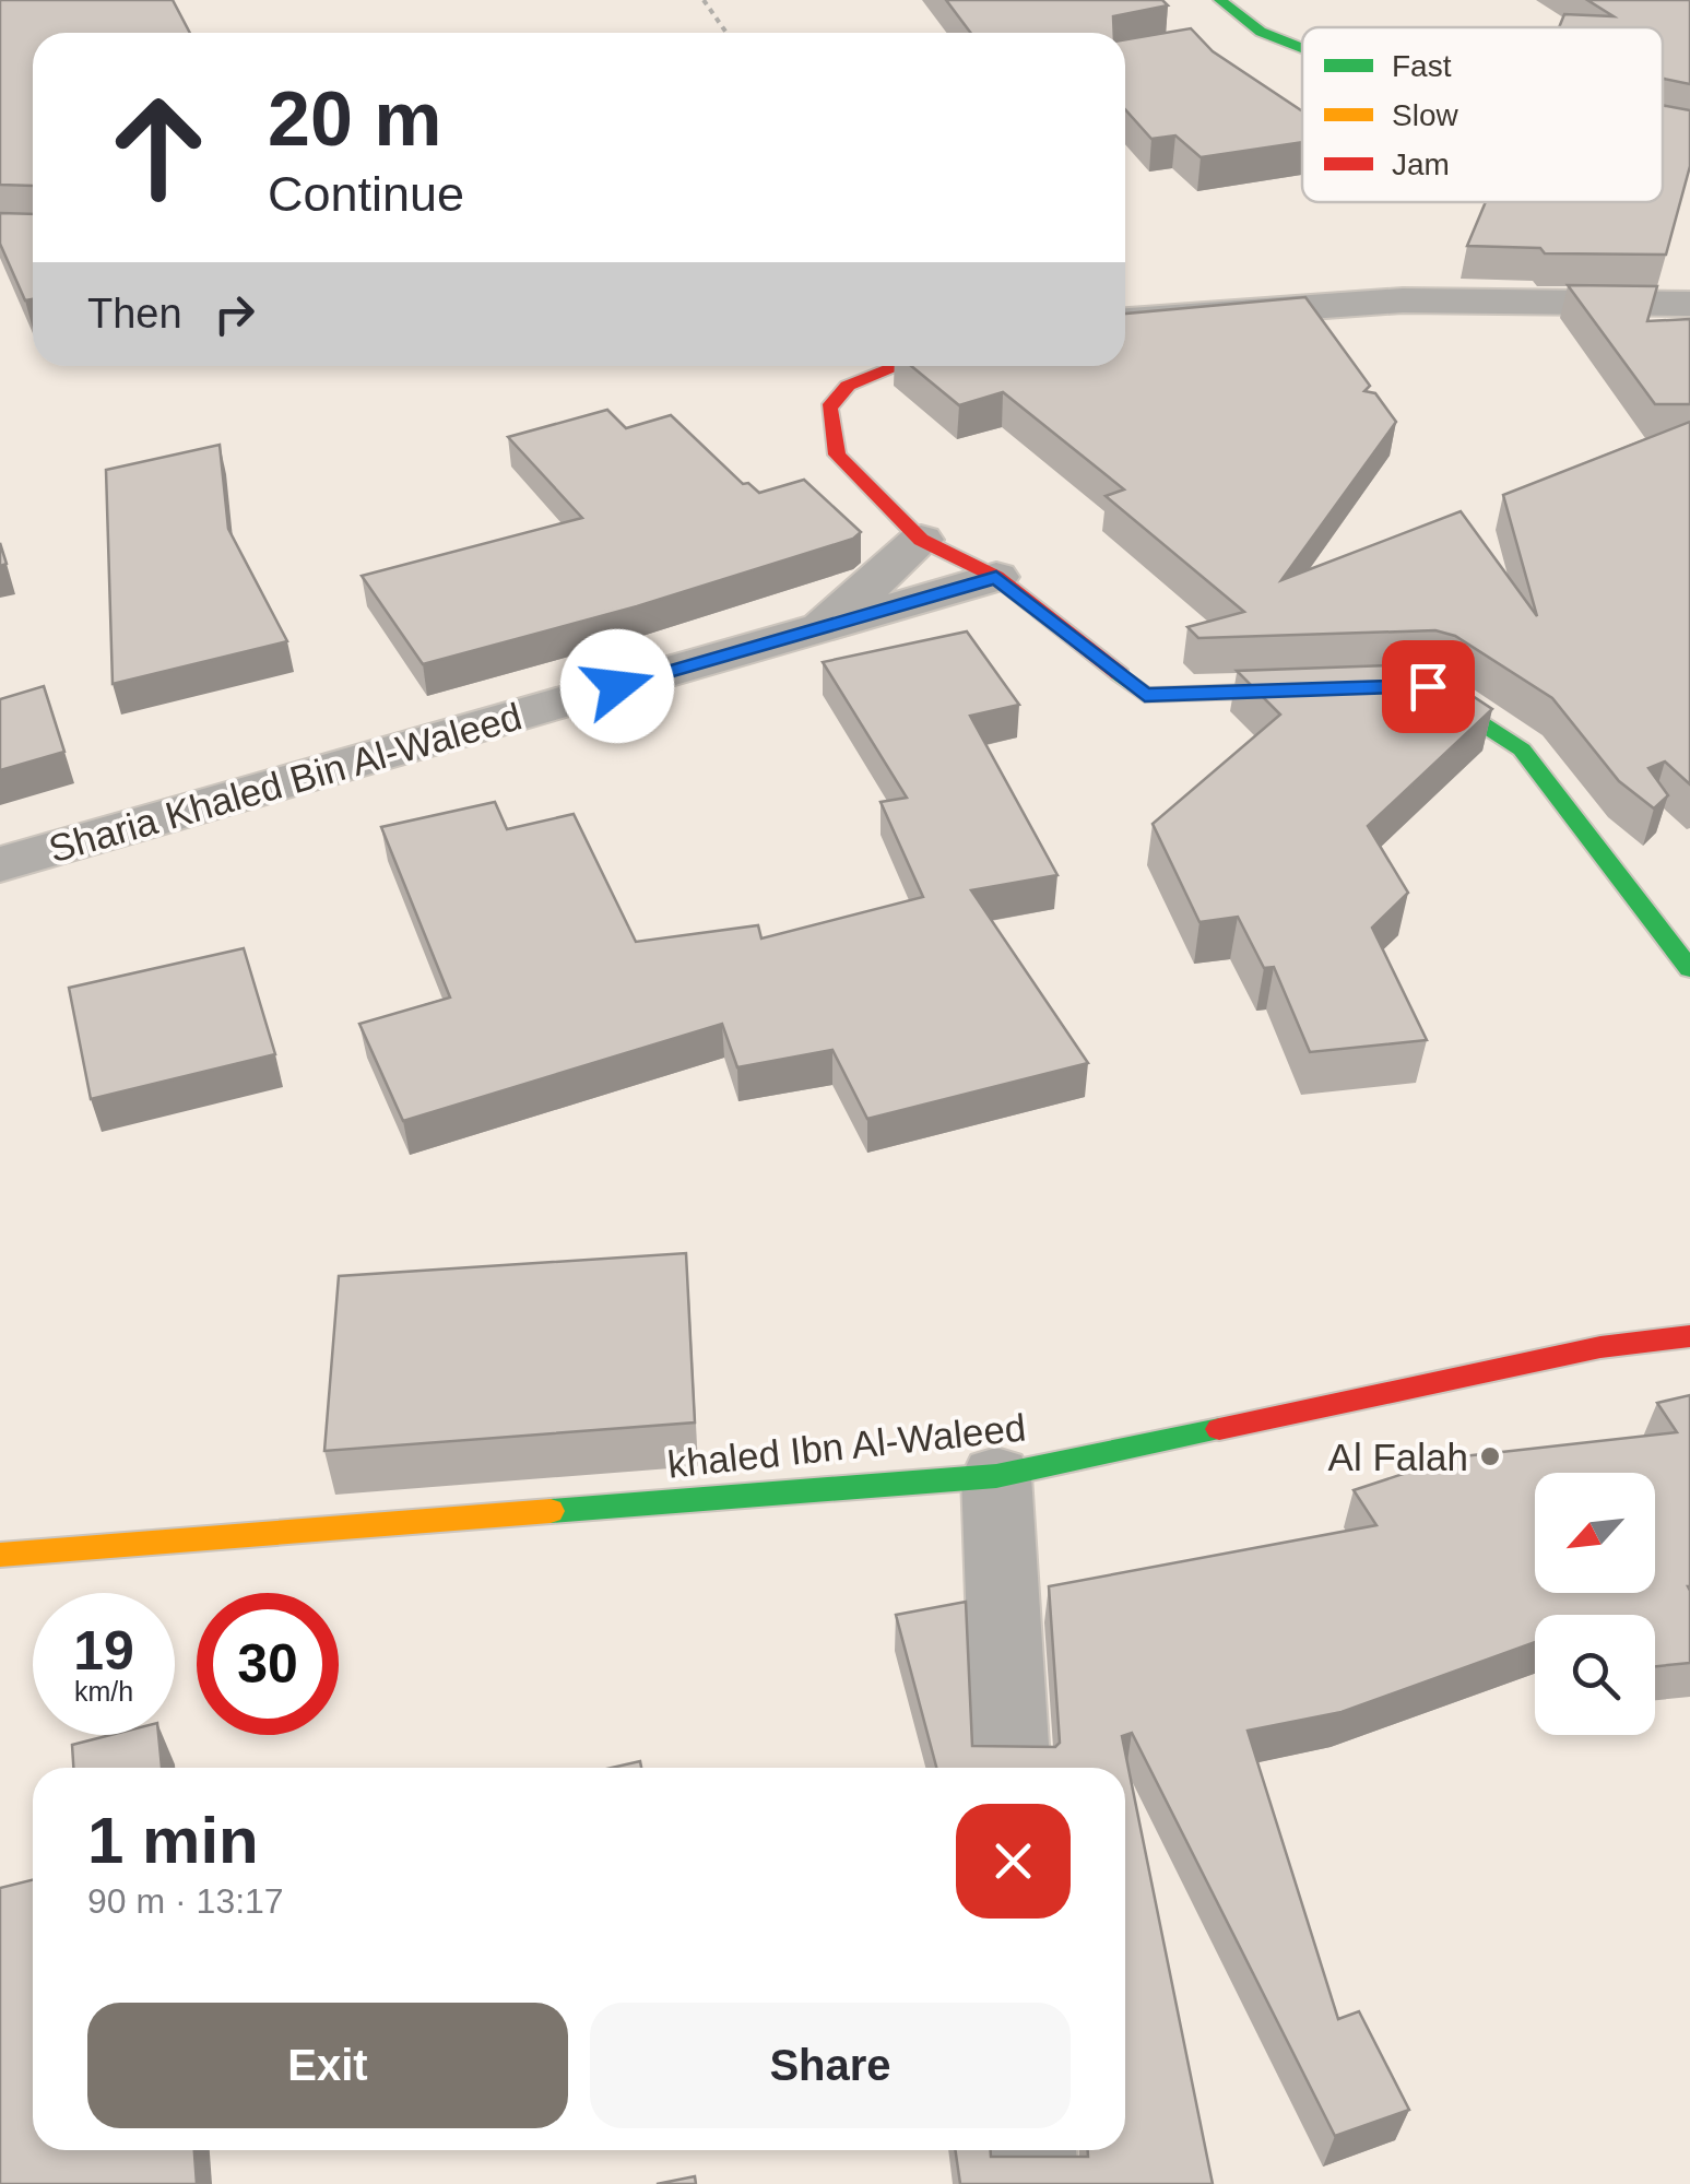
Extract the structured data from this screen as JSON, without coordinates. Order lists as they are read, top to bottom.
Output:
{
  "streets": {
    "street": ["Sharia Khaled Bin Al-Waleed", "khaled Ibn Al-Waleed"]
  },
  "places": ["Al Falah"],
  "legend": ["Fast", "Slow", "Jam"],
  "north": "bottom left",
  "page": {
    "turn": ["20 m", "Continue"],
    "then": "Then",
    "speed": "19 km/h",
    "limit": "30",
    "heading": ["1 min", "90 m · 13:17"],
    "buttons": ["Exit", "Share"]
  }
}
